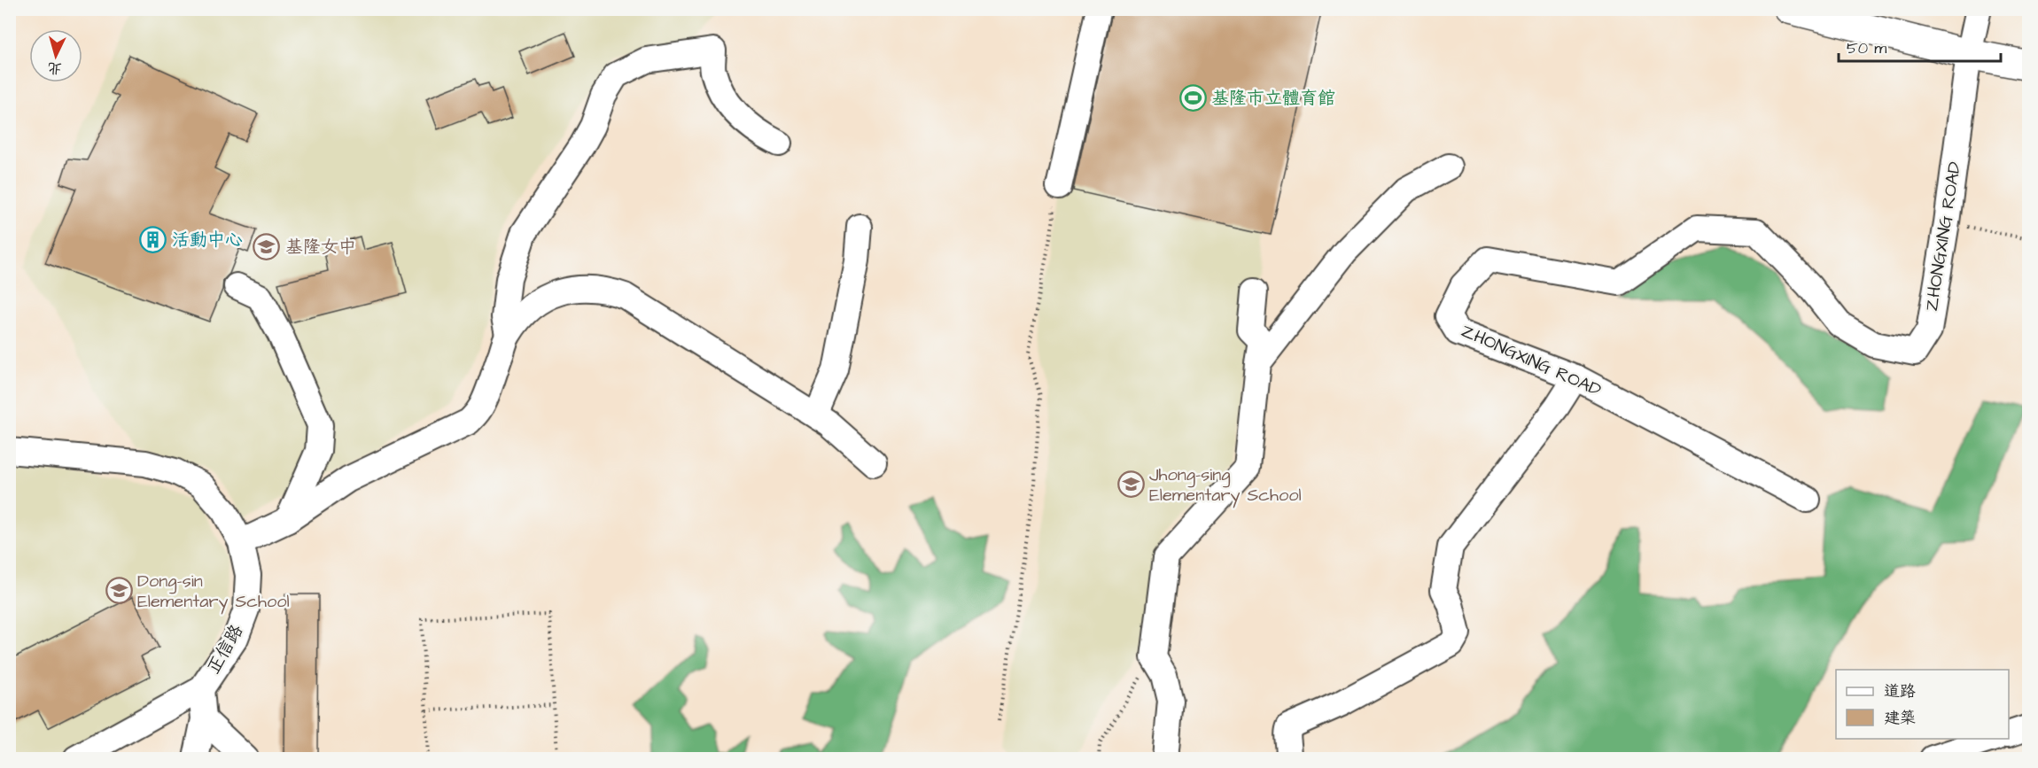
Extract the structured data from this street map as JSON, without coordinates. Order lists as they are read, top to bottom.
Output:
{
  "streets": {
    "street": ["ZHONGXING ROAD", "正信路"]
  },
  "places": {
    "sports": ["基隆市立體育館"],
    "building": ["活動中心"],
    "school or university": ["基隆女中", "Jhong-sing Elementary School", "Dong-sin Elementary School"]
  },
  "legend": ["道路", "建築"],
  "scale_bar": "50 m",
  "north": "bottom"
}
